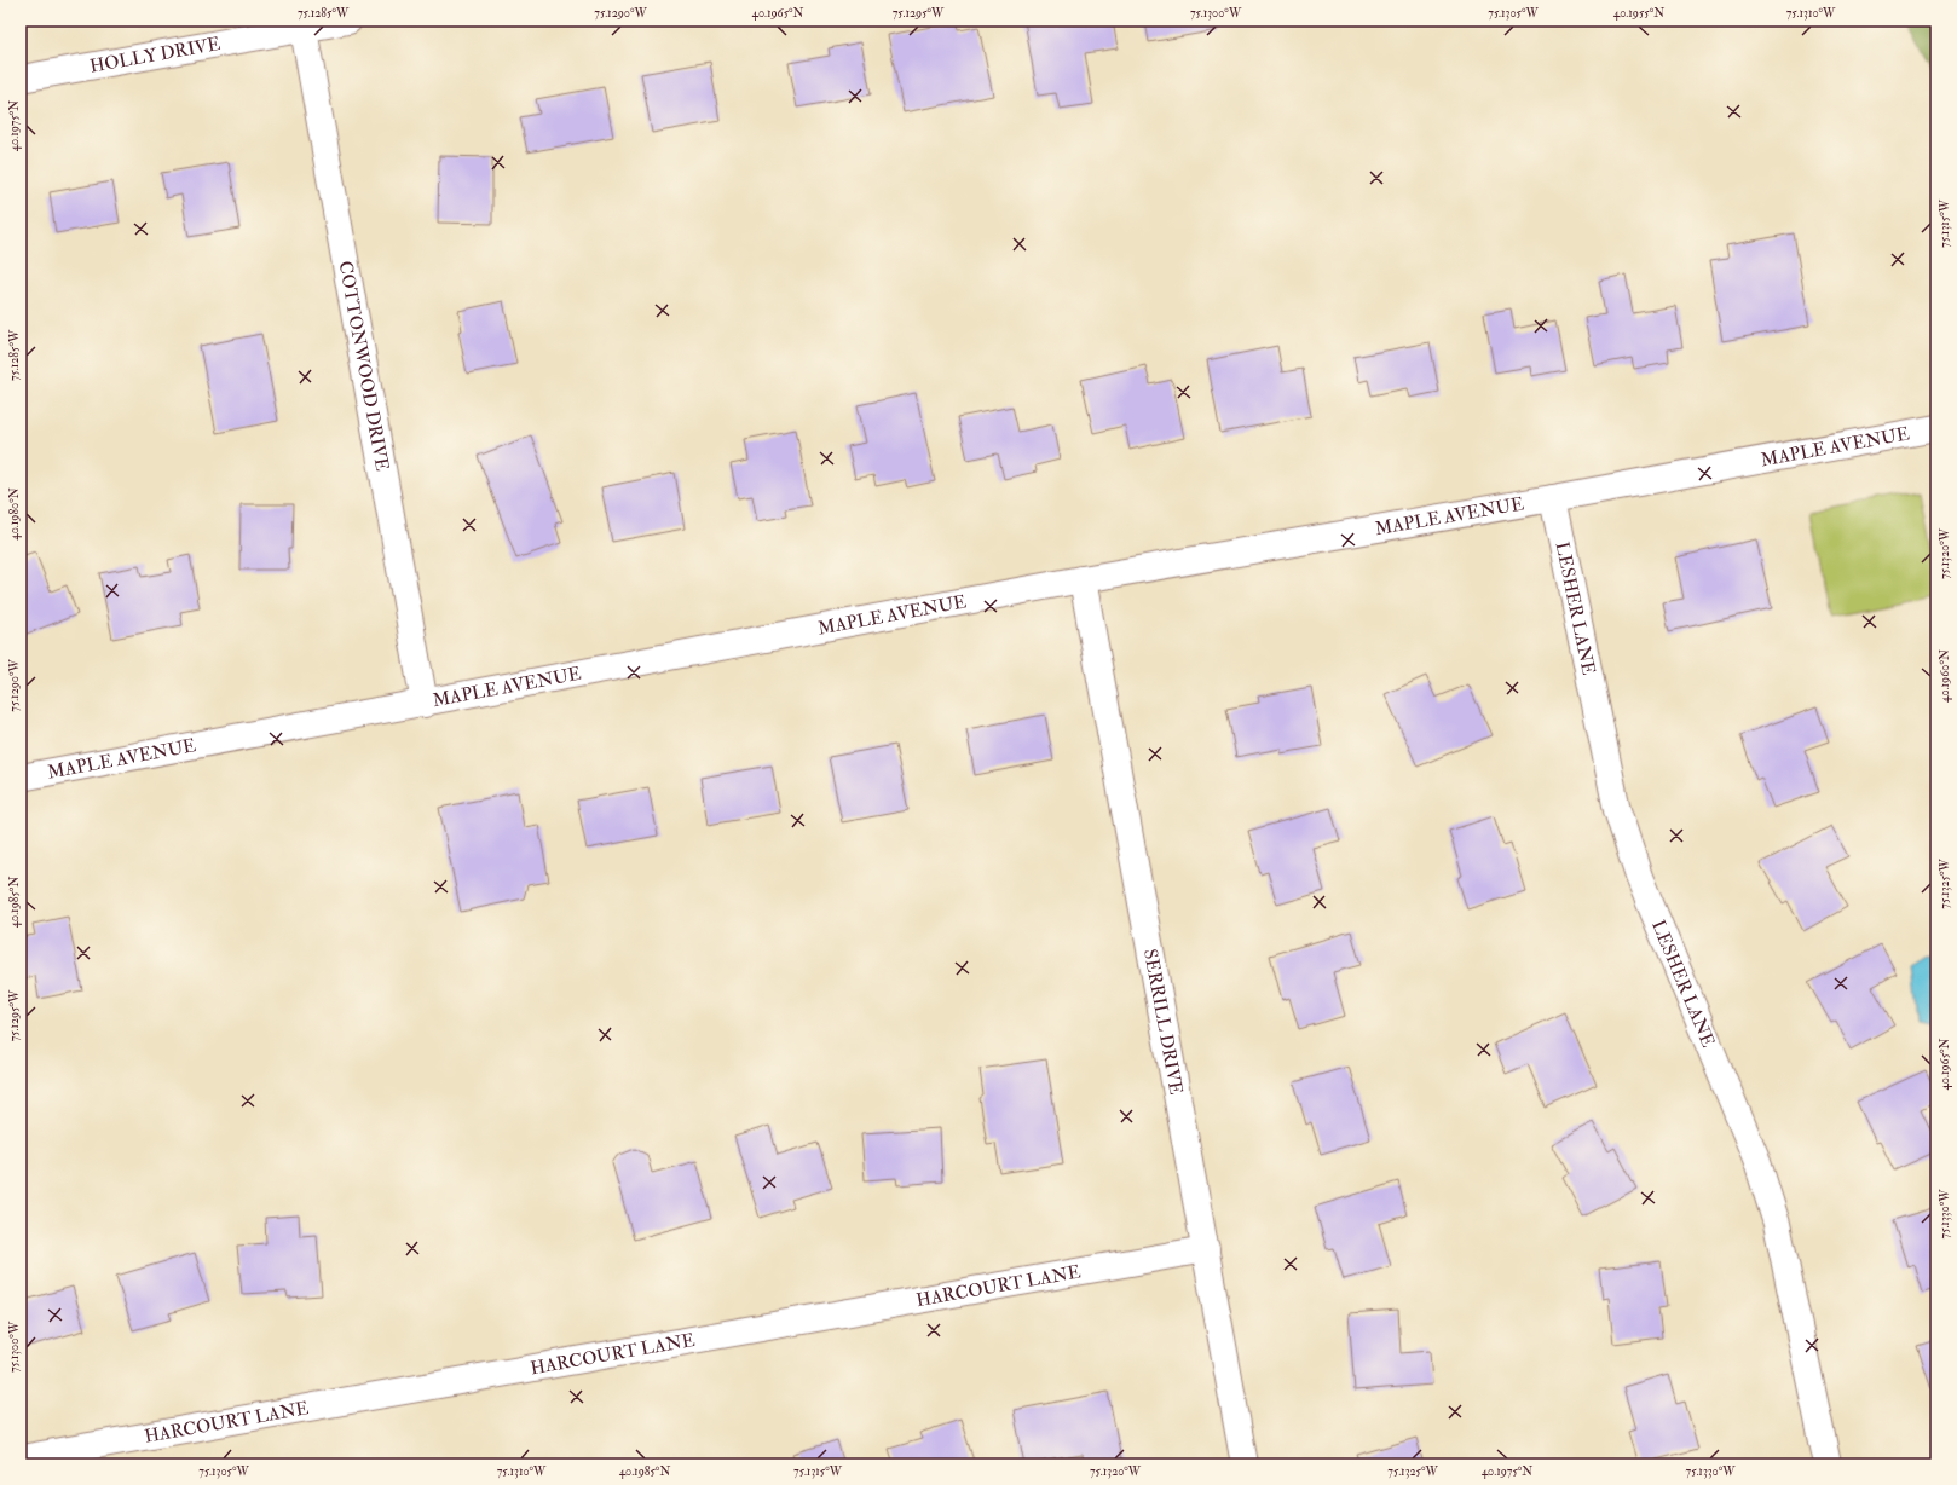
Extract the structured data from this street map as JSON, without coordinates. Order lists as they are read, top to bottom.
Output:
{
  "streets": {
    "street": [
      "HOLLY DRIVE",
      "COTTONWOOD DRIVE",
      "MAPLE AVENUE",
      "LESHER LANE",
      "SERRILL DRIVE",
      "HARCOURT LANE"
    ]
  },
  "crossings": [
    ["HOLLY DRIVE", "COTTONWOOD DRIVE"],
    ["COTTONWOOD DRIVE", "MAPLE AVENUE"],
    ["MAPLE AVENUE", "LESHER LANE"],
    ["MAPLE AVENUE", "SERRILL DRIVE"],
    ["SERRILL DRIVE", "HARCOURT LANE"]
  ],
  "coordinates": [
    "75.1285°W",
    "75.1290°W",
    "40.1965°N",
    "75.1295°W",
    "75.1300°W",
    "75.1305°W",
    "40.1955°N",
    "75.1310°W",
    "40.1975°N",
    "75.1315°W",
    "40.1980°N",
    "75.1320°W",
    "40.1960°N",
    "75.1325°W",
    "40.1985°N",
    "75.1330°W"
  ]
}
